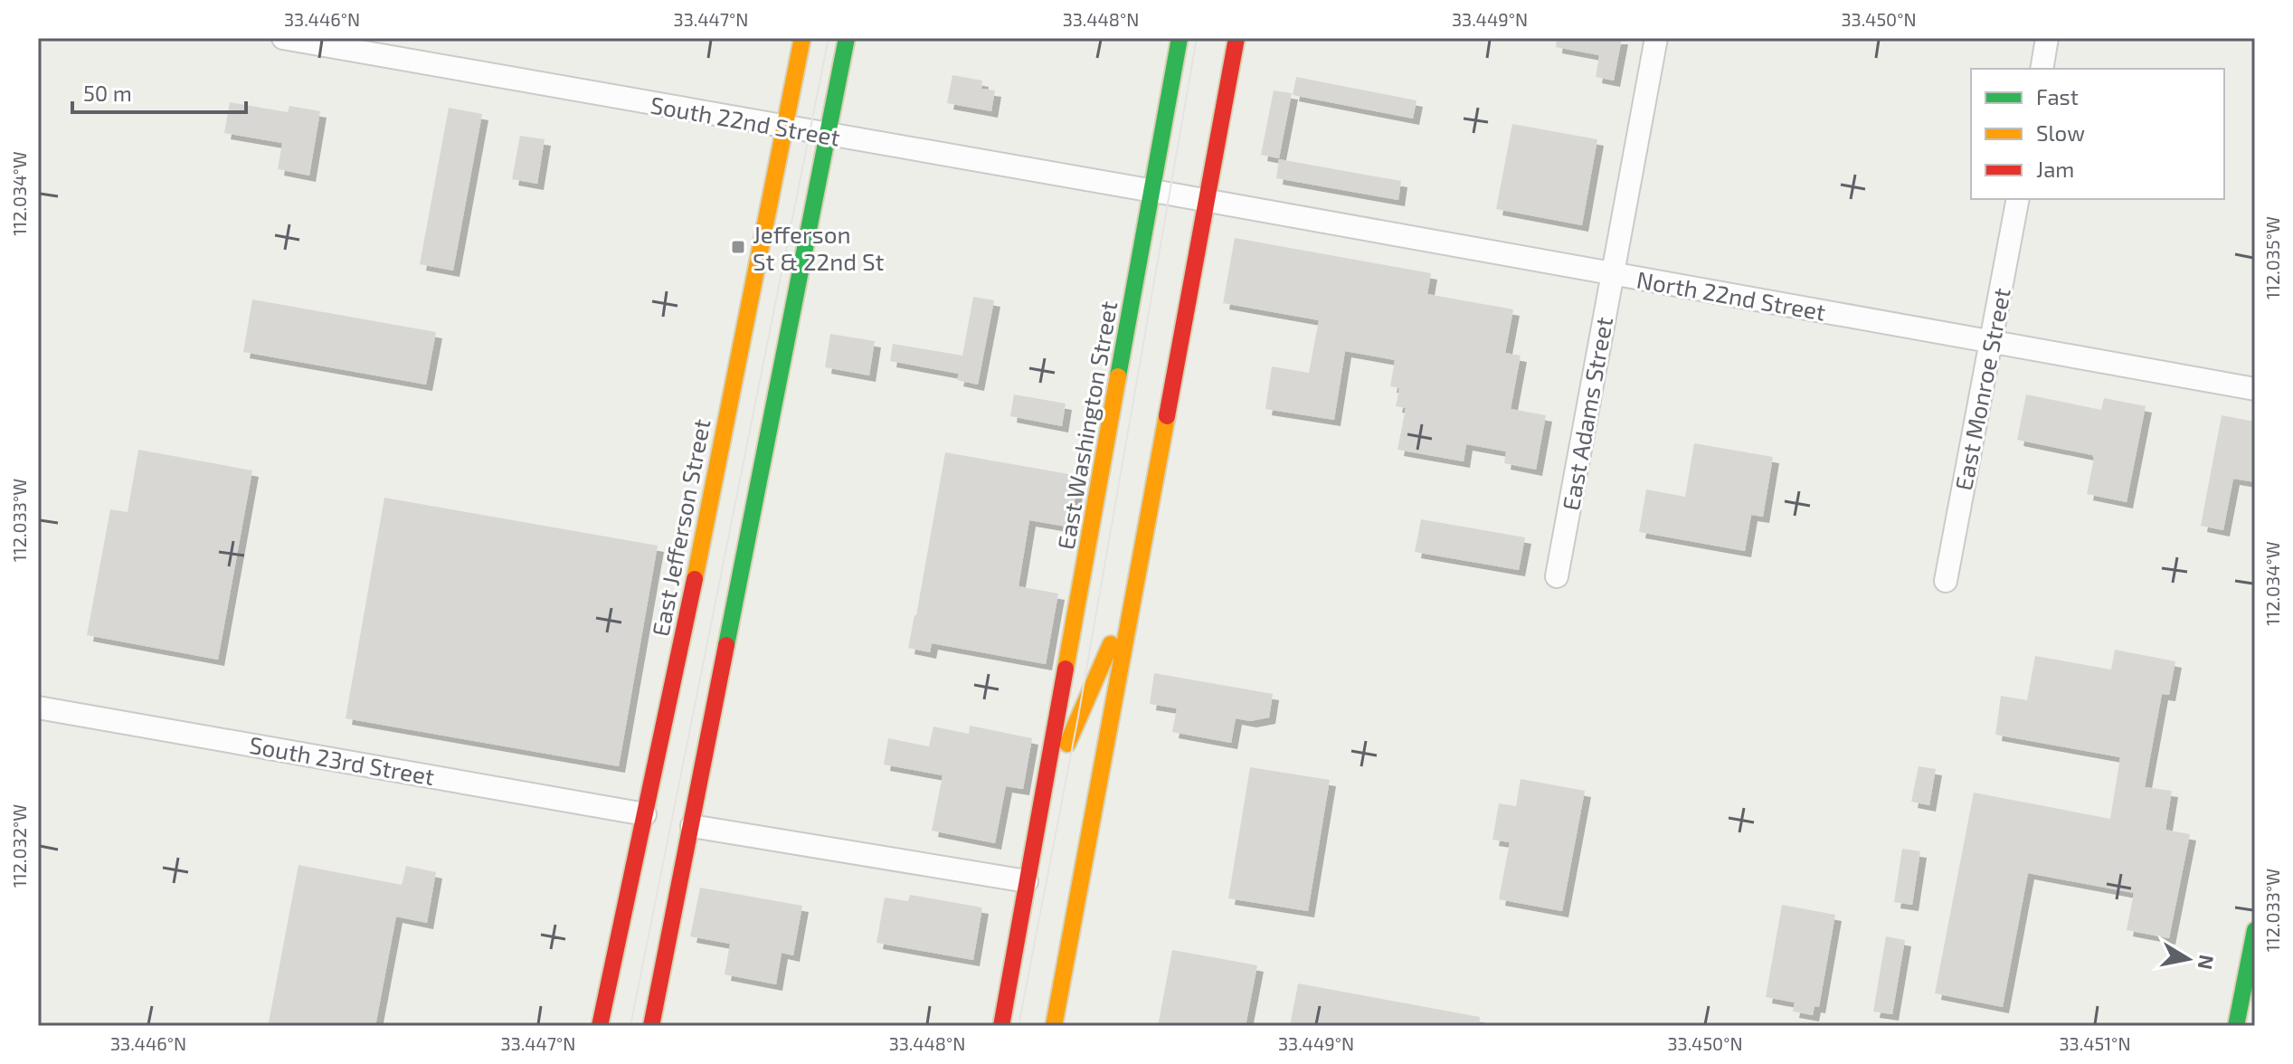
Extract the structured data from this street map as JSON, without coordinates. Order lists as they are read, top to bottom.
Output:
{
  "streets": {
    "main road": ["East Washington Street", "East Jefferson Street"],
    "street": [
      "South 22nd Street",
      "North 22nd Street",
      "East Monroe Street",
      "East Adams Street",
      "South 23rd Street"
    ]
  },
  "crossings": [
    ["South 22nd Street", "North 22nd Street"],
    ["South 22nd Street", "East Washington Street"],
    ["South 22nd Street", "East Jefferson Street"],
    ["North 22nd Street", "East Monroe Street"],
    ["North 22nd Street", "East Adams Street"],
    ["North 22nd Street", "East Washington Street"],
    ["East Jefferson Street", "South 23rd Street"]
  ],
  "places": {
    "transit": ["Jefferson St & 22nd St"]
  },
  "legend": ["Fast", "Slow", "Jam"],
  "scale_bar": "50 m",
  "north": "right",
  "coordinates": [
    "33.446°N",
    "33.447°N",
    "33.448°N",
    "33.449°N",
    "33.450°N",
    "112.034°W",
    "112.035°W",
    "112.033°W",
    "112.032°W",
    "33.451°N"
  ]
}
